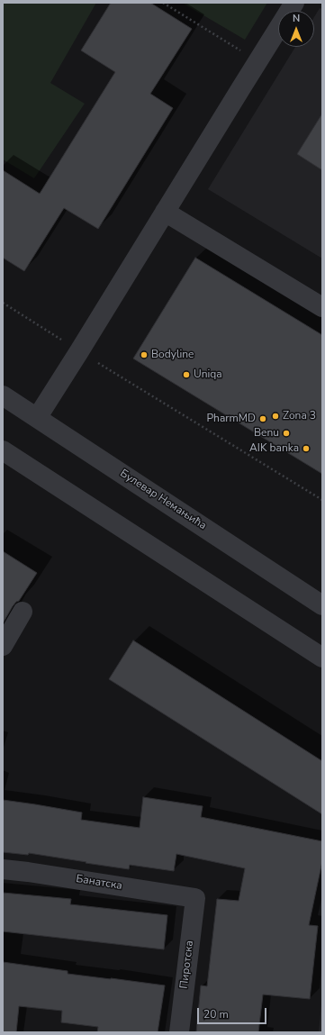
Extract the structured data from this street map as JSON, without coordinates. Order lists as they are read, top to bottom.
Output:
{
  "streets": {
    "street": ["Булевар Немањића", "Банатска", "Пиротска"]
  },
  "crossings": [
    ["Банатска", "Пиротска"]
  ],
  "places": [
    "Bodyline",
    "Uniqa",
    "Zona 3",
    "PharmMD",
    "Benu",
    "AIK banka"
  ],
  "scale_bar": "20 m",
  "north": "top"
}
